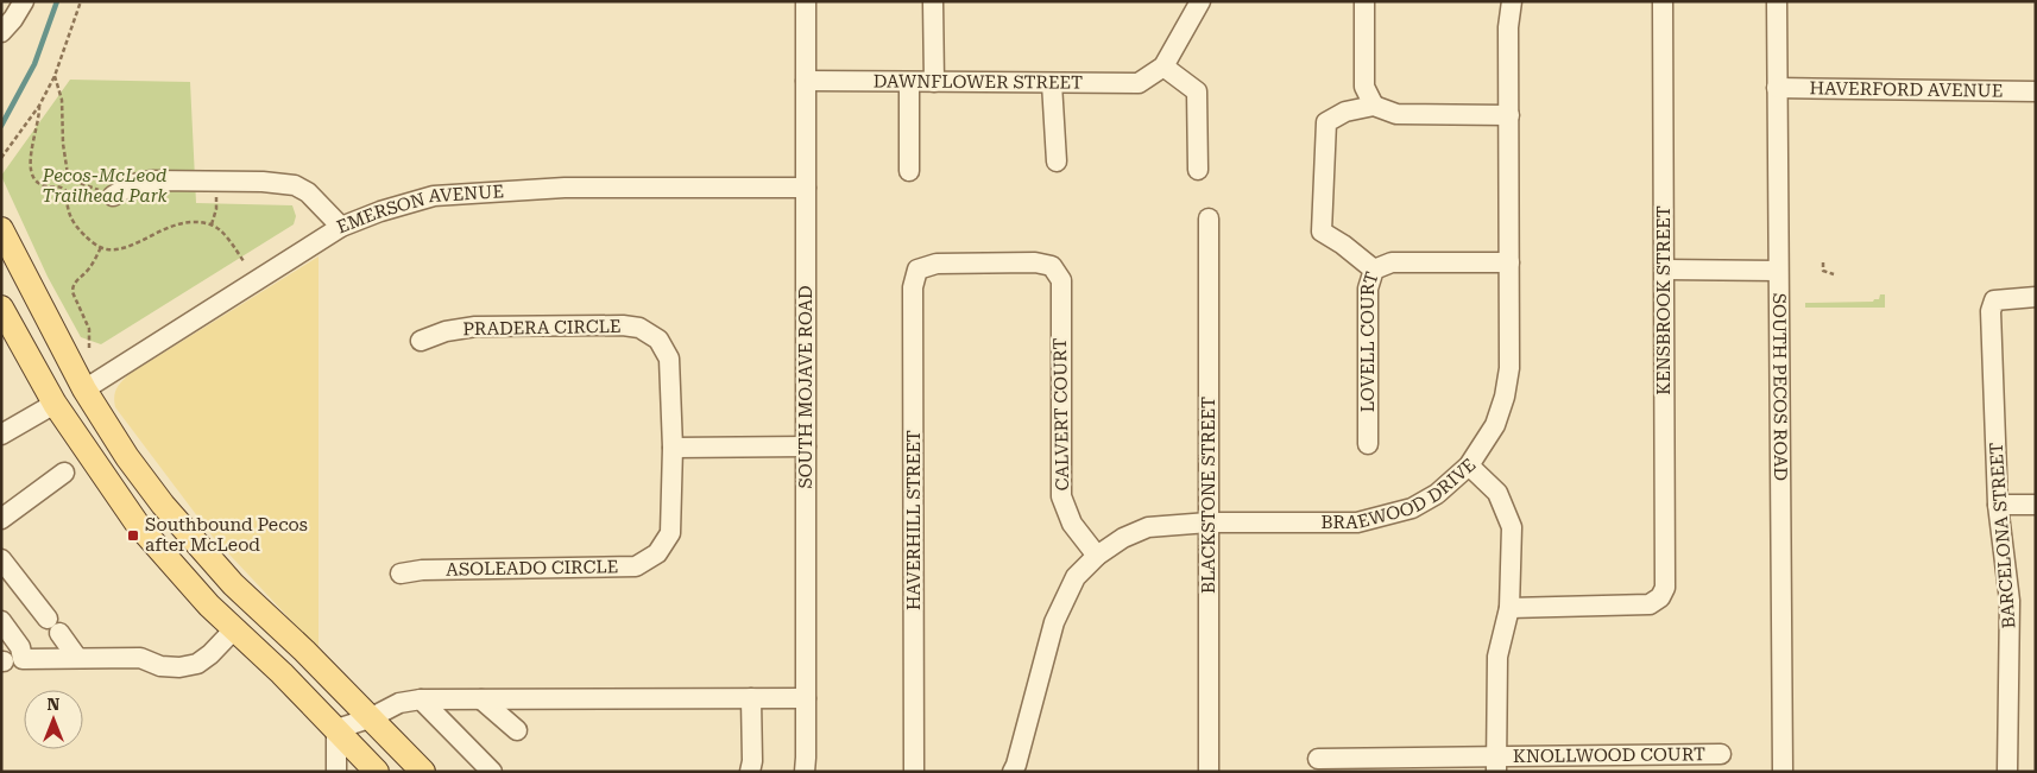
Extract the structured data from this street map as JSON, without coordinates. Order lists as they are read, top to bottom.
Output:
{
  "streets": {
    "street": [
      "DAWNFLOWER STREET",
      "HAVERFORD AVENUE",
      "EMERSON AVENUE",
      "KENSBROOK STREET",
      "PRADERA CIRCLE",
      "LOVELL COURT",
      "SOUTH PECOS ROAD",
      "SOUTH MOJAVE ROAD",
      "CALVERT COURT",
      "BRAEWOOD DRIVE",
      "BLACKSTONE STREET",
      "HAVERHILL STREET",
      "BARCELONA STREET",
      "ASOLEADO CIRCLE",
      "KNOLLWOOD COURT"
    ]
  },
  "crossings": [
    ["DAWNFLOWER STREET", "SOUTH MOJAVE ROAD"],
    ["HAVERFORD AVENUE", "SOUTH PECOS ROAD"],
    ["EMERSON AVENUE", "SOUTH MOJAVE ROAD"],
    ["PRADERA CIRCLE", "ASOLEADO CIRCLE"],
    ["LOVELL COURT", "BRAEWOOD DRIVE"],
    ["CALVERT COURT", "BRAEWOOD DRIVE"],
    ["CALVERT COURT", "HAVERHILL STREET"],
    ["BRAEWOOD DRIVE", "BLACKSTONE STREET"]
  ],
  "parks": ["Pecos-McLeod Trailhead Park"],
  "places": {
    "transit": ["Southbound Pecos after McLeod"]
  },
  "north": "top"
}
